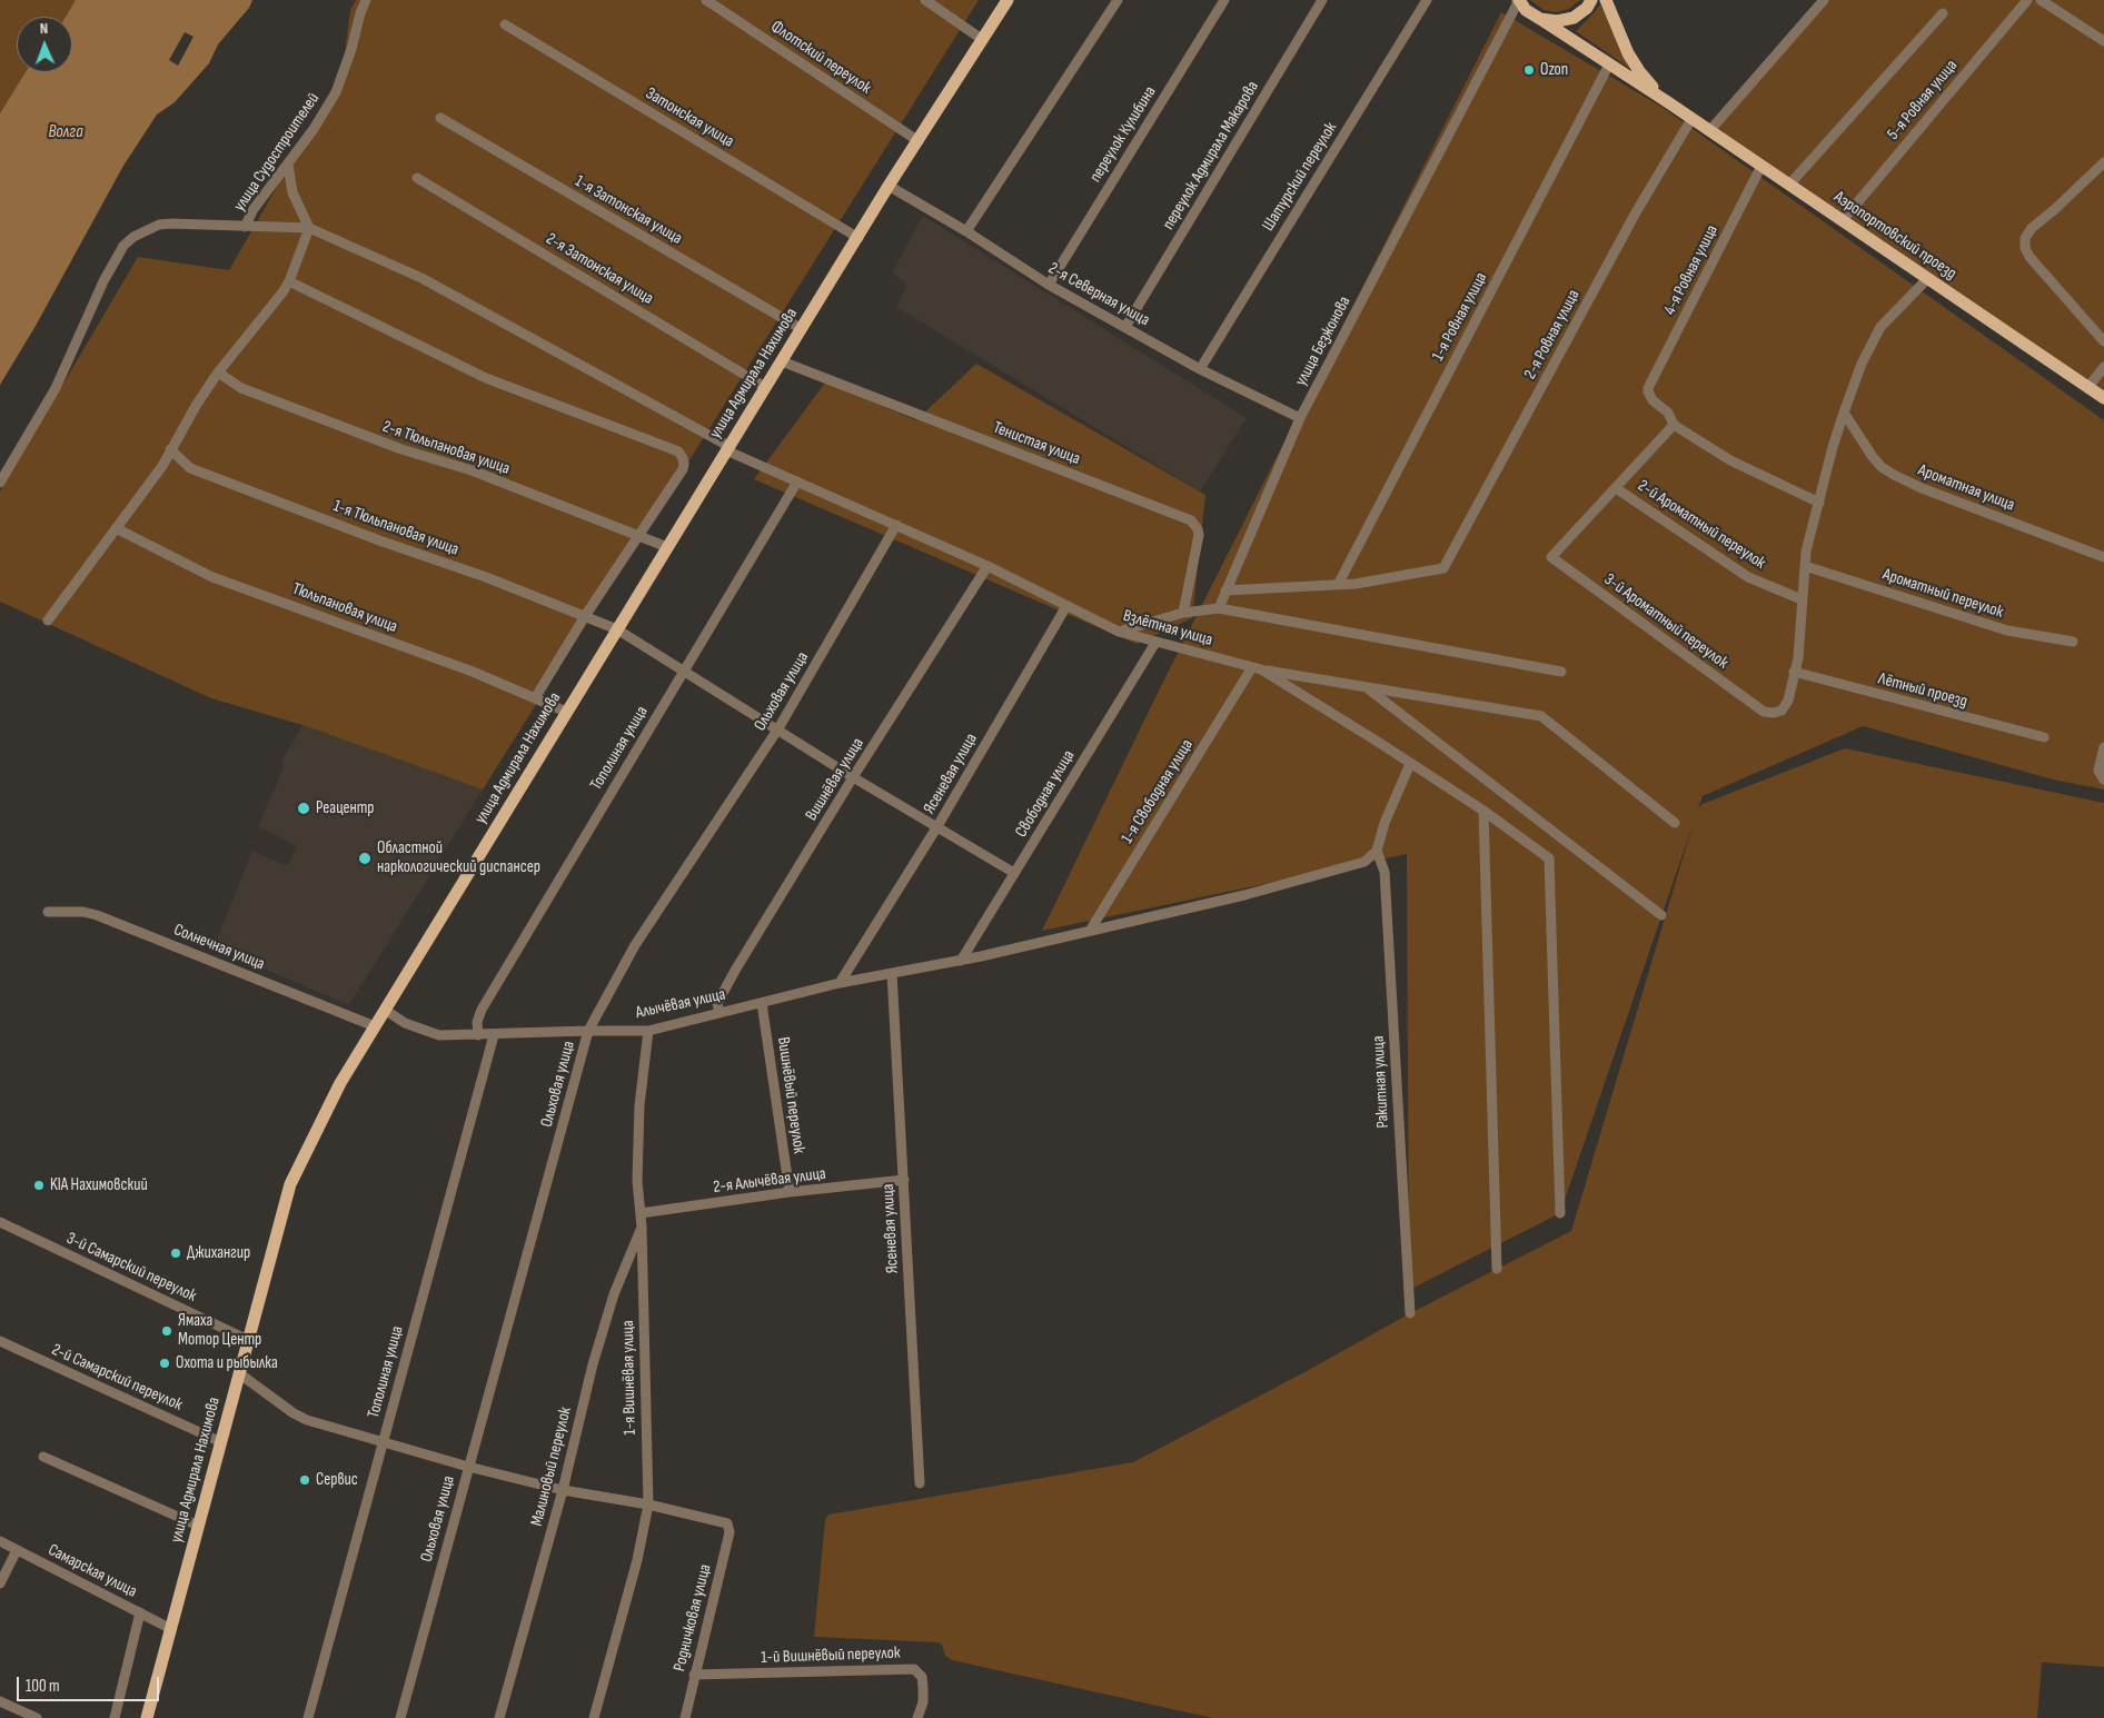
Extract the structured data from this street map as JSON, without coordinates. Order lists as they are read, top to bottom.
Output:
{
  "streets": {
    "main road": ["Аэропортовский проезд", "улица Адмирала Нахимова"],
    "street": [
      "Флотский переулок",
      "5-я Ровная улица",
      "Затонская улица",
      "переулок Кулибина",
      "улица Судостроителей",
      "переулок Адмирала Макарова",
      "Шатурский переулок",
      "1-я Затонская улица",
      "2-я Затонская улица",
      "4-я Ровная улица",
      "2-я Северная улица",
      "1-я Ровная улица",
      "2-я Ровная улица",
      "улица Безжонова",
      "Тенистая улица",
      "2-я Тюльпановая улица",
      "Ароматная улица",
      "2-й Ароматный переулок",
      "1-я Тюльпановая улица",
      "Ароматный переулок",
      "Тюльпановая улица",
      "3-й Ароматный переулок",
      "Взлётная улица",
      "Лётный проезд",
      "Ольховая улица",
      "Тополиная улица",
      "Ясеневая улица",
      "Вишнёвая улица",
      "1-я Свободная улица",
      "Свободная улица",
      "Солнечная улица",
      "Алычёвая улица",
      "Ракитная улица",
      "Вишнёвый переулок",
      "2-я Алычёвая улица",
      "3-й Самарский переулок",
      "2-й Самарский переулок",
      "1-я Вишнёвая улица",
      "Малиновый переулок",
      "Самарская улица",
      "Родничковая улица",
      "1-й Вишнёвый переулок"
    ]
  },
  "crossings": [
    ["Флотский переулок", "улица Адмирала Нахимова"],
    ["5-я Ровная улица", "Аэропортовский проезд"],
    ["Затонская улица", "улица Адмирала Нахимова"],
    ["переулок Кулибина", "2-я Северная улица"],
    ["переулок Адмирала Макарова", "2-я Северная улица"],
    ["Шатурский переулок", "2-я Северная улица"],
    ["1-я Затонская улица", "улица Адмирала Нахимова"],
    ["Аэропортовский проезд", "4-я Ровная улица"],
    ["Аэропортовский проезд", "2-я Ровная улица"],
    ["2-я Затонская улица", "улица Адмирала Нахимова"],
    ["2-я Северная улица", "улица Безжонова"],
    ["2-я Северная улица", "улица Адмирала Нахимова"],
    ["1-я Ровная улица", "2-я Ровная улица"],
    ["улица Адмирала Нахимова", "Тенистая улица"],
    ["улица Адмирала Нахимова", "2-я Тюльпановая улица"],
    ["улица Адмирала Нахимова", "1-я Тюльпановая улица"],
    ["улица Адмирала Нахимова", "Тюльпановая улица"],
    ["улица Адмирала Нахимова", "Взлётная улица"],
    ["улица Адмирала Нахимова", "Солнечная улица"],
    ["улица Адмирала Нахимова", "Алычёвая улица"],
    ["улица Адмирала Нахимова", "3-й Самарский переулок"],
    ["улица Адмирала Нахимова", "2-й Самарский переулок"],
    ["улица Адмирала Нахимова", "Самарская улица"],
    ["2-й Ароматный переулок", "3-й Ароматный переулок"],
    ["1-я Тюльпановая улица", "Ольховая улица"],
    ["1-я Тюльпановая улица", "Тополиная улица"],
    ["1-я Тюльпановая улица", "Ясеневая улица"],
    ["1-я Тюльпановая улица", "Вишнёвая улица"],
    ["1-я Тюльпановая улица", "Свободная улица"],
    ["3-й Ароматный переулок", "Лётный проезд"],
    ["Взлётная улица", "Ольховая улица"],
    ["Взлётная улица", "Тополиная улица"],
    ["Взлётная улица", "Ясеневая улица"],
    ["Взлётная улица", "Вишнёвая улица"],
    ["Взлётная улица", "1-я Свободная улица"],
    ["Взлётная улица", "Свободная улица"],
    ["Ольховая улица", "Алычёвая улица"],
    ["Тополиная улица", "Алычёвая улица"],
    ["Ясеневая улица", "Алычёвая улица"],
    ["Ясеневая улица", "2-я Алычёвая улица"],
    ["Вишнёвая улица", "Алычёвая улица"],
    ["1-я Свободная улица", "Алычёвая улица"],
    ["Свободная улица", "Алычёвая улица"],
    ["Алычёвая улица", "Ракитная улица"],
    ["Алычёвая улица", "Вишнёвый переулок"],
    ["Алычёвая улица", "1-я Вишнёвая улица"],
    ["Вишнёвый переулок", "2-я Алычёвая улица"],
    ["2-я Алычёвая улица", "1-я Вишнёвая улица"],
    ["1-я Вишнёвая улица", "Малиновый переулок"],
    ["1-я Вишнёвая улица", "Родничковая улица"],
    ["Родничковая улица", "1-й Вишнёвый переулок"]
  ],
  "water": ["Волга"],
  "places": [
    "Ozon",
    "Реацентр",
    "Областной наркологический диспансер",
    "KIA Нахимовский",
    "Джихангир",
    "Ямаха Мотор Центр",
    "Охота и рыбылка",
    "Сервис"
  ],
  "scale_bar": "100 m",
  "north": "top"
}
